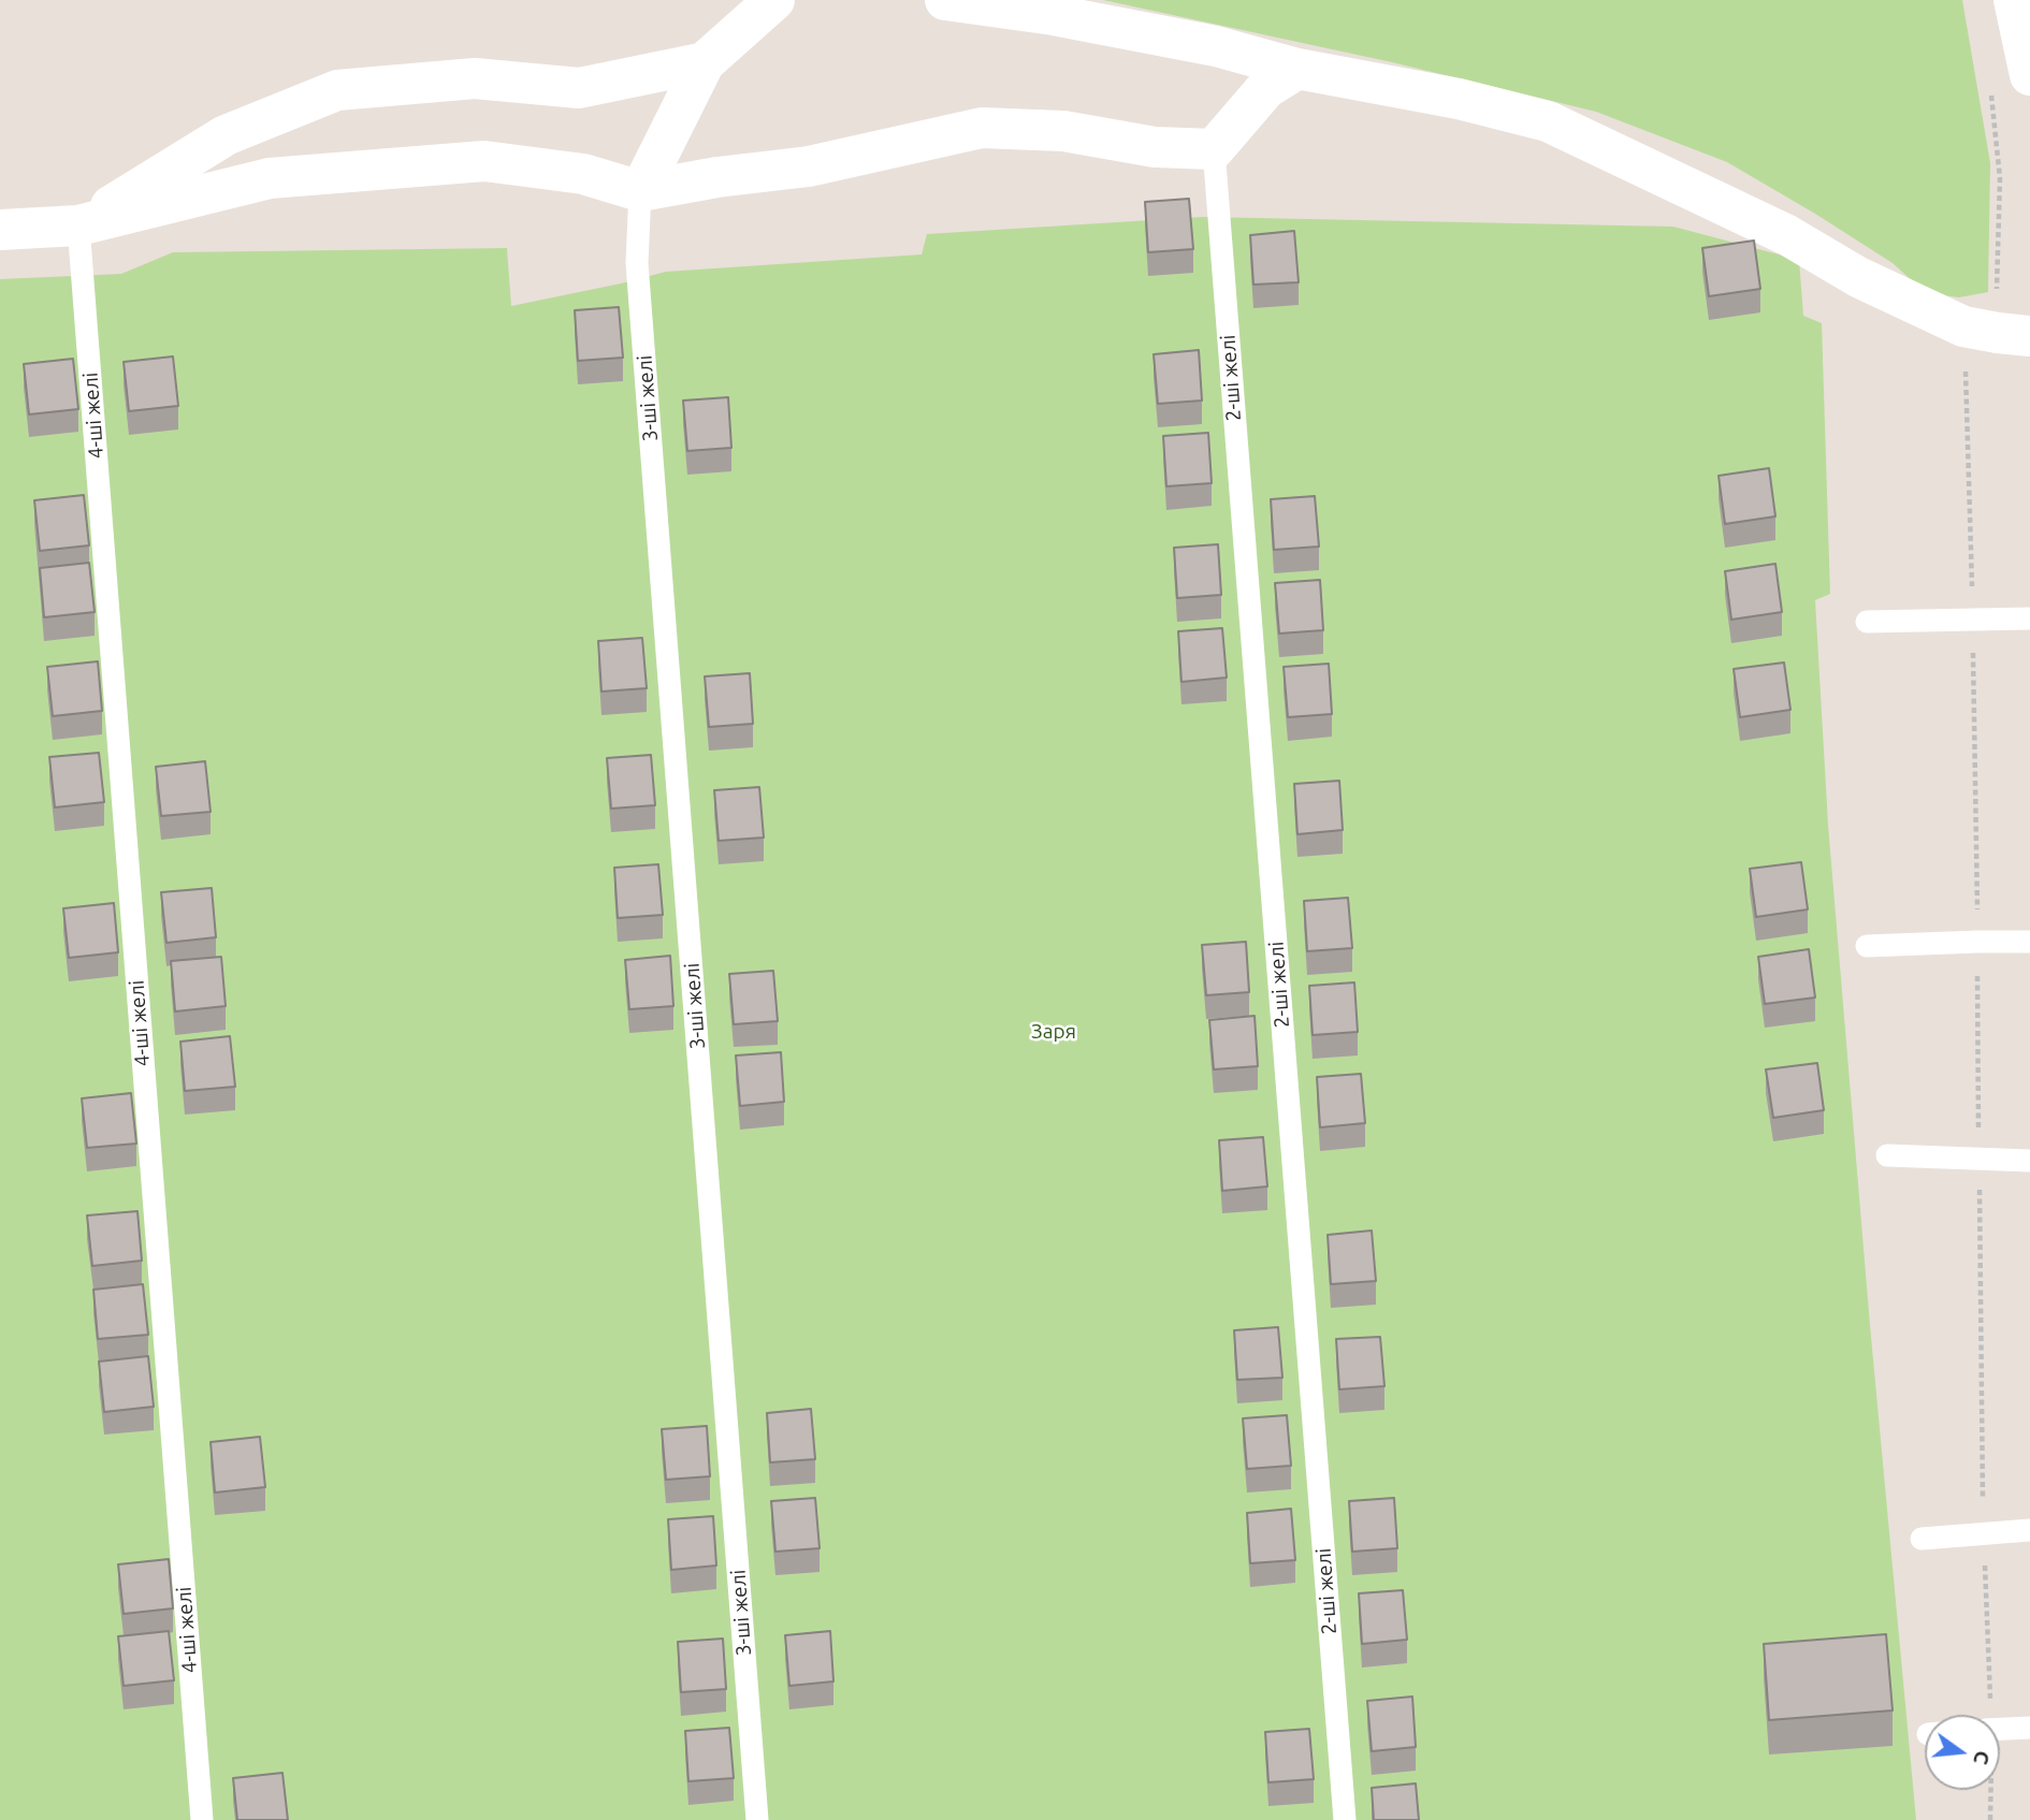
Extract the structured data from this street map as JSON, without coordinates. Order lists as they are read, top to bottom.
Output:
{
  "streets": {
    "lane": ["2-ші желі", "3-ші желі", "4-ші желі"]
  },
  "parks": ["Заря"],
  "north": "right"
}
